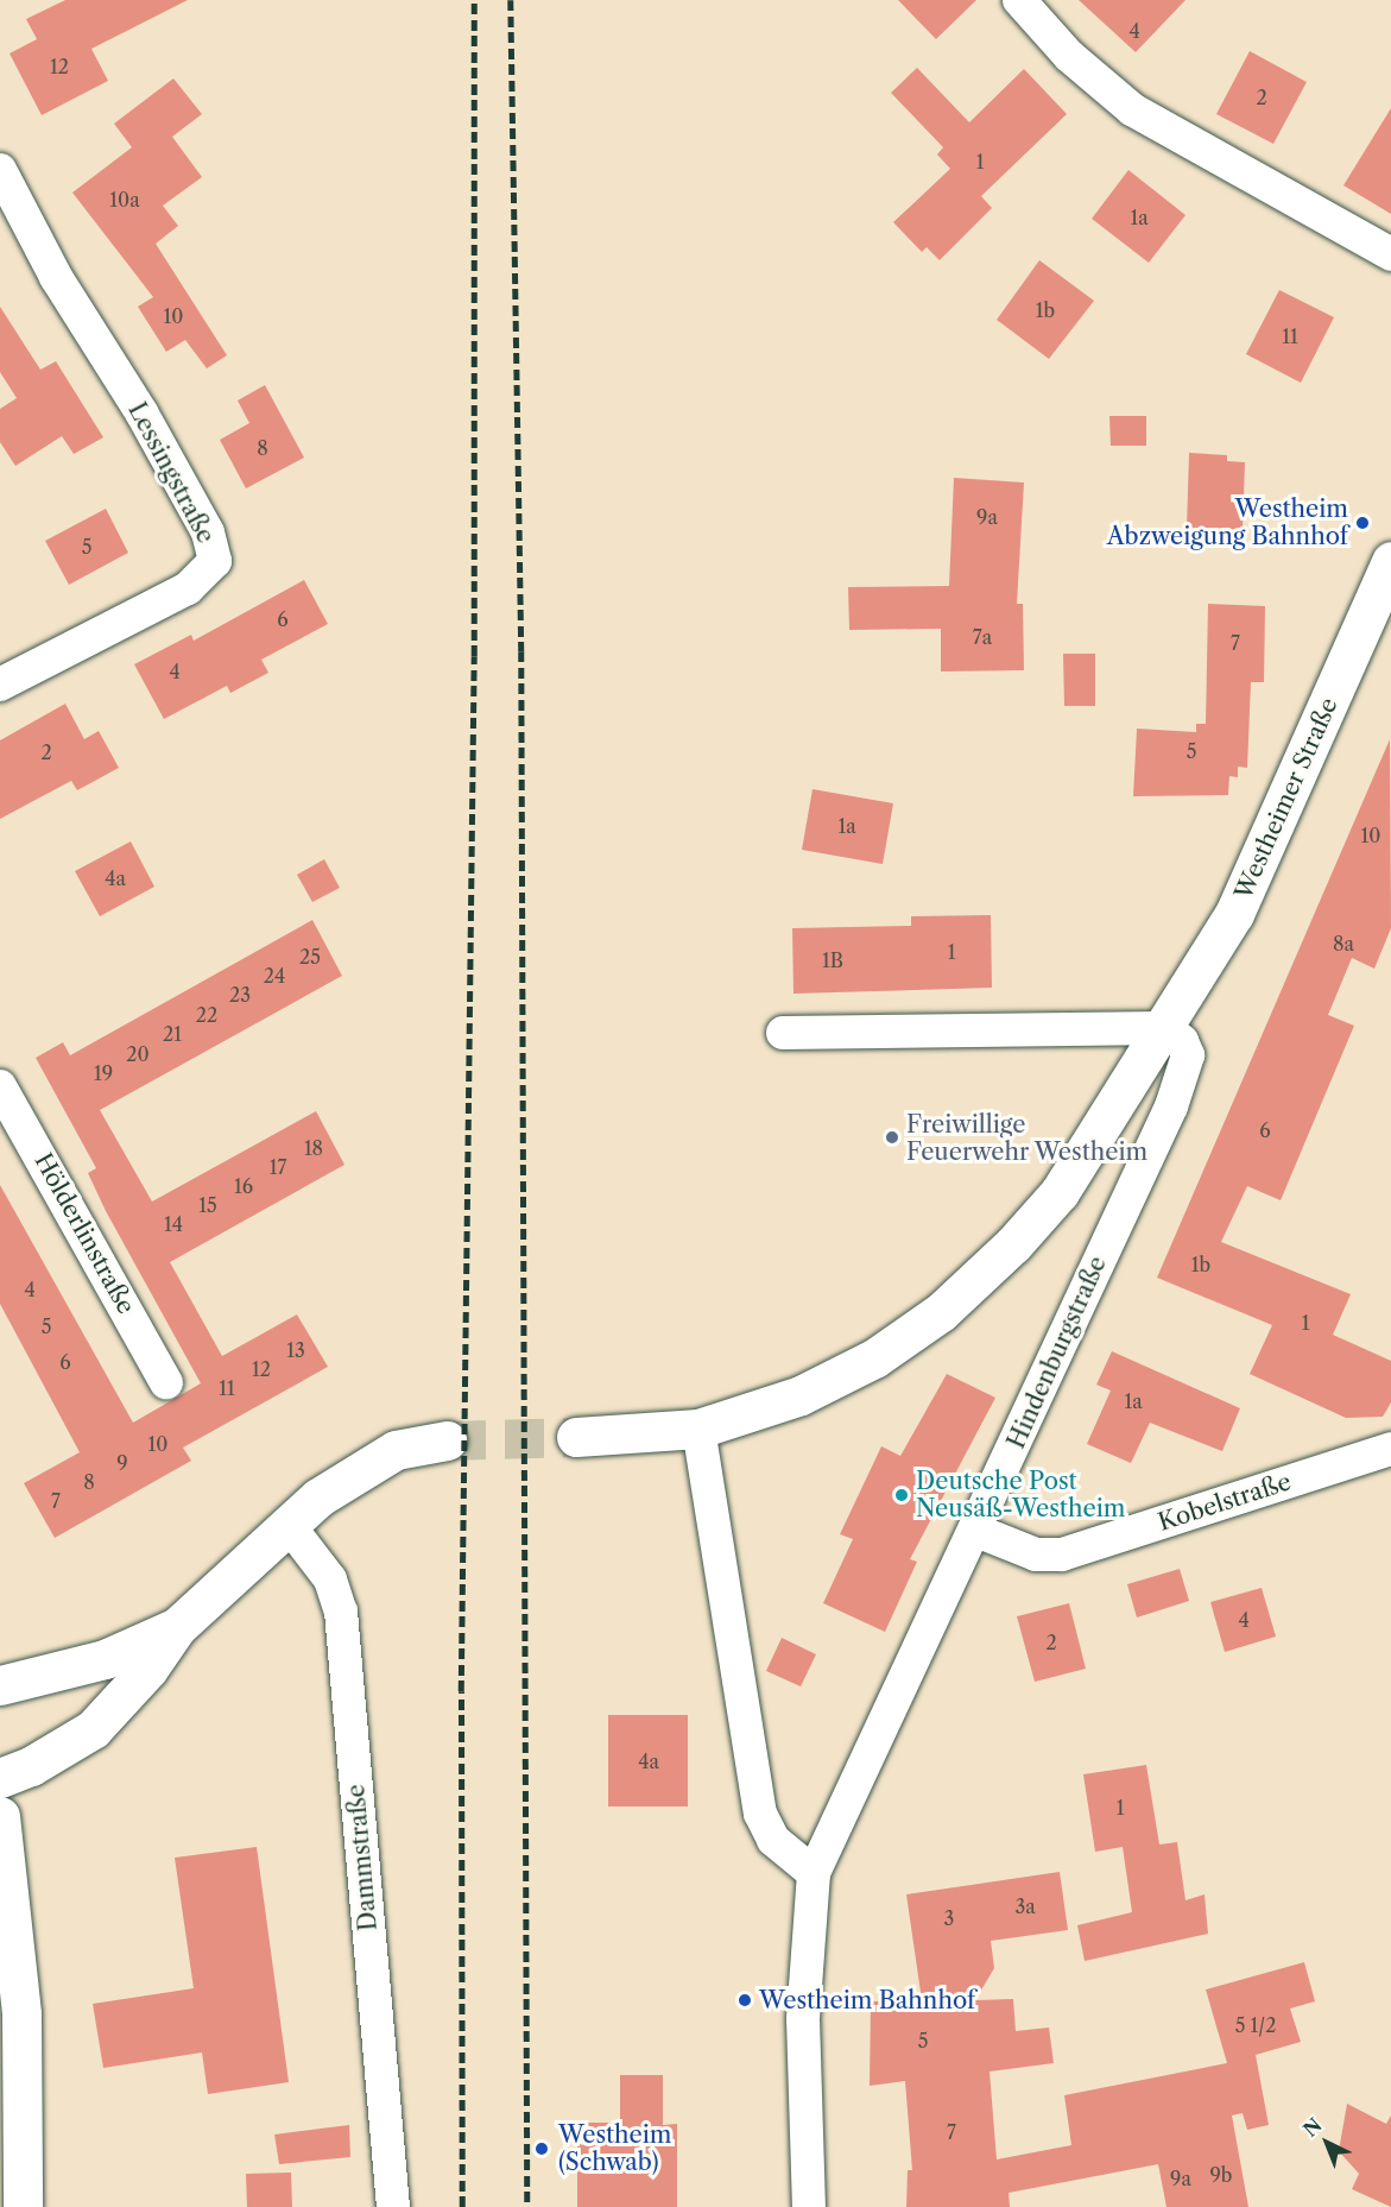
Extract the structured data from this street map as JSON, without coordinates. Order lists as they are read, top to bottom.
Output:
{
  "streets": {
    "street": [
      "Lessingstraße",
      "Westheimer Straße",
      "Hölderlinstraße",
      "Hindenburgstraße",
      "Kobelstraße",
      "Dammstraße"
    ]
  },
  "crossings": [
    ["Westheimer Straße", "Hindenburgstraße"],
    ["Hindenburgstraße", "Kobelstraße"]
  ],
  "places": [
    "Westheim Abzweigung Bahnhof",
    "Freiwillige Feuerwehr Westheim",
    "Deutsche Post Neusäß-Westheim",
    "Westheim Bahnhof",
    "Westheim (Schwab)"
  ],
  "house_numbers": [
    "4",
    "12",
    "2",
    "1",
    "10a",
    "1a",
    "1b",
    "10",
    "11",
    "8",
    "9a",
    "5",
    "6",
    "7a",
    "7",
    "4",
    "5",
    "2",
    "1a",
    "10",
    "4a",
    "8a",
    "1",
    "25",
    "1B",
    "24",
    "23",
    "22",
    "21",
    "20",
    "19",
    "6",
    "18",
    "17",
    "16",
    "15",
    "14",
    "1b",
    "4",
    "1",
    "5",
    "13",
    "6",
    "12",
    "11",
    "1a",
    "10",
    "9",
    "8",
    "7",
    "4",
    "2",
    "4a",
    "1",
    "3a",
    "3",
    "5 1/2",
    "5",
    "7",
    "9b",
    "9a"
  ],
  "north": "top left"
}
